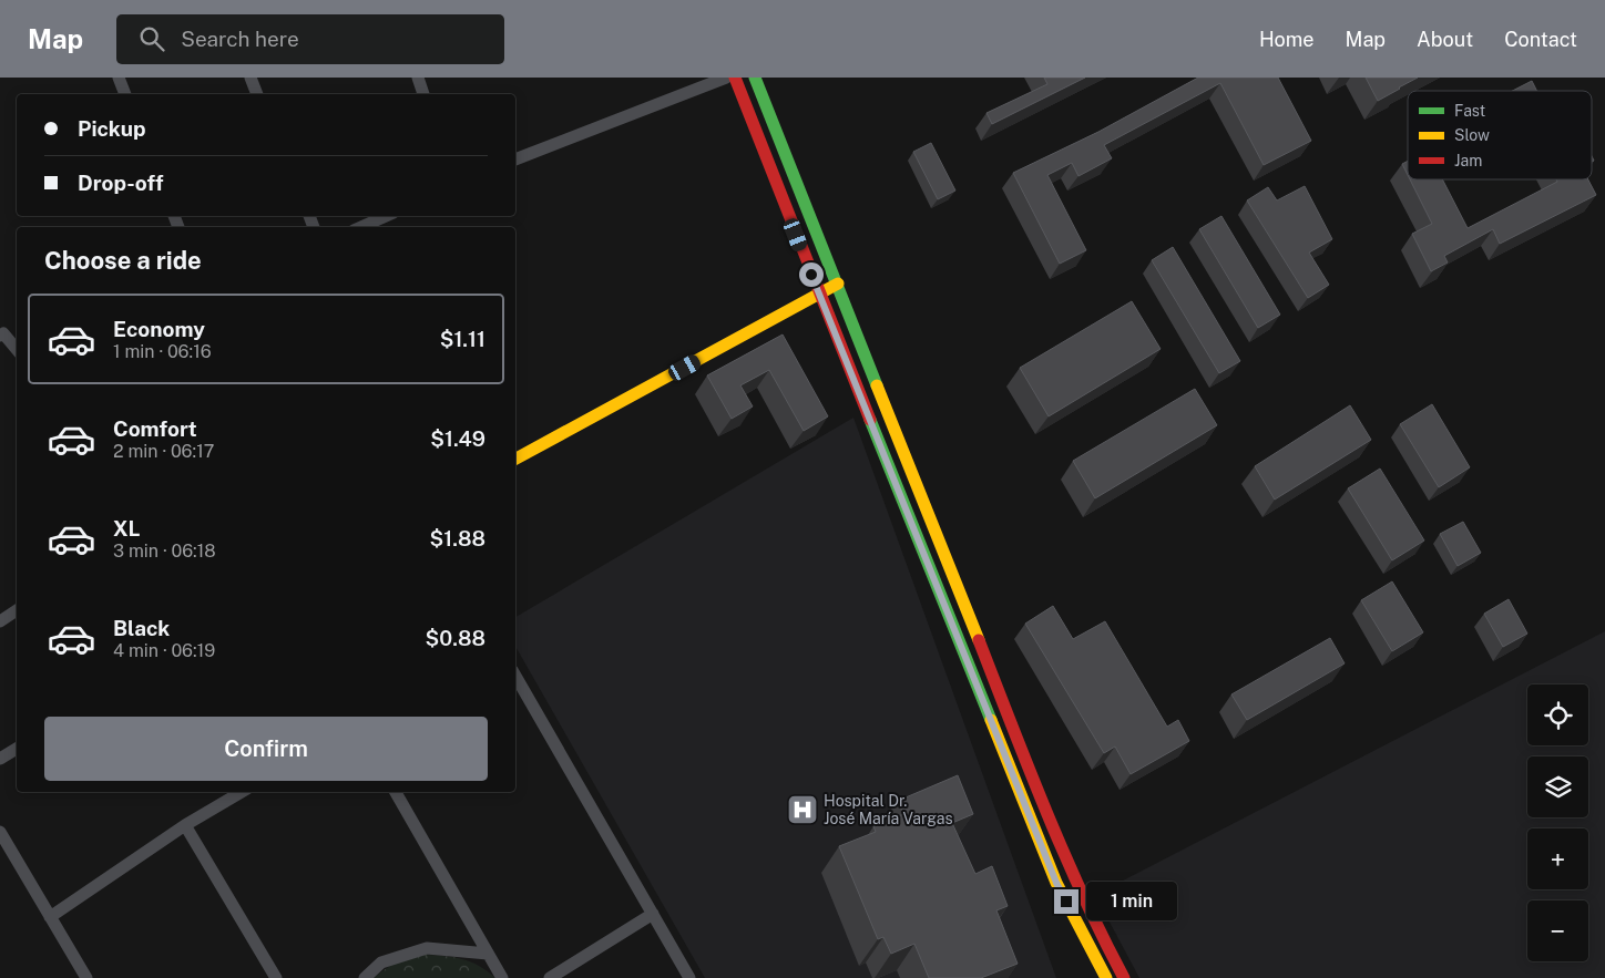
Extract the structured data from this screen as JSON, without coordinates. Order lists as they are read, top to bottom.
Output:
{
  "places": {
    "hospital": ["Hospital Dr. José María Vargas"]
  },
  "legend": ["Fast", "Slow", "Jam"],
  "page": {
    "header": "Map",
    "search": "Search here",
    "nav": [
      "Home",
      "Map",
      "About",
      "Contact"
    ],
    "banner": ["Pickup", "Drop-off"],
    "heading": "Choose a ride",
    "list": [
      {
        "name": "Economy",
        "note": "1 min · 06:16",
        "value": "$1.11"
      },
      {
        "name": "Comfort",
        "note": "2 min · 06:17",
        "value": "$1.49"
      },
      {
        "name": "XL",
        "note": "3 min · 06:18",
        "value": "$1.88"
      },
      {
        "name": "Black",
        "note": "4 min · 06:19",
        "value": "$0.88"
      }
    ],
    "map_buttons": ["+", "−"],
    "buttons": "Confirm",
    "bubble": "1 min"
  }
}
